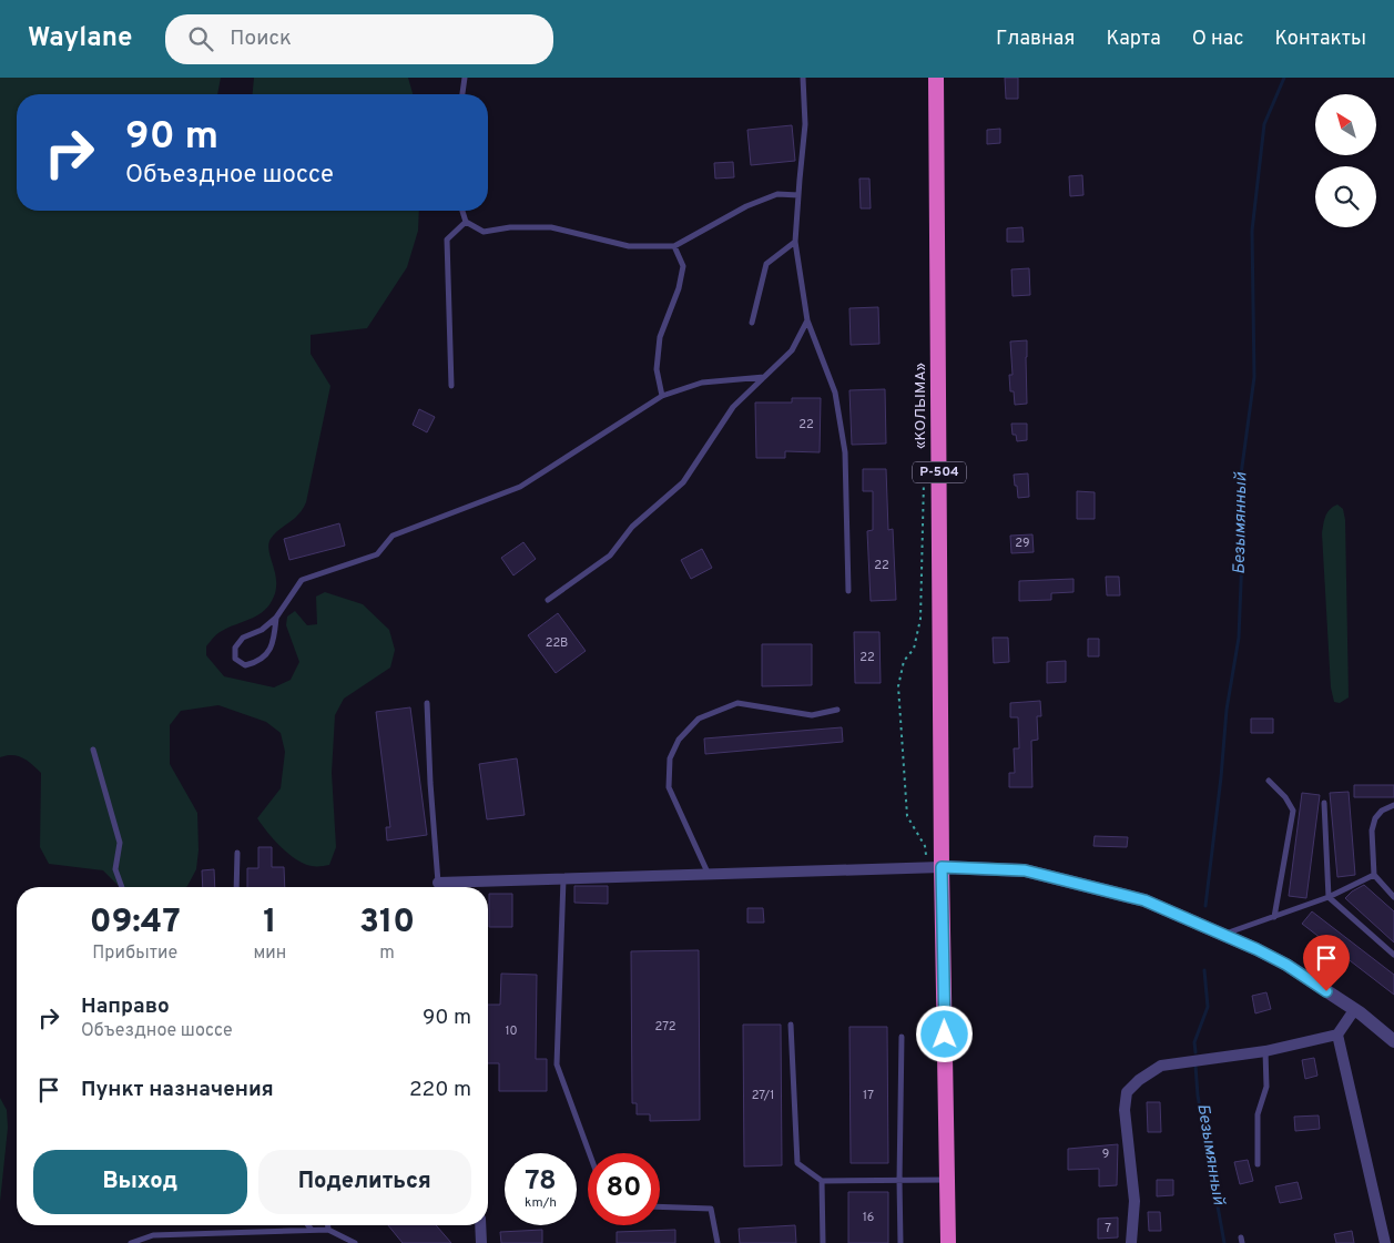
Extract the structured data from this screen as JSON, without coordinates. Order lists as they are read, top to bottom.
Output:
{
  "streets": {
    "highway": ["«КОЛЫМА»", "Р-504"]
  },
  "water": ["Безымянный"],
  "house_numbers": [
    "22",
    "29",
    "22",
    "22В",
    "22",
    "272",
    "10",
    "27/1",
    "17",
    "9",
    "16",
    "7"
  ],
  "north": "top left",
  "page": {
    "header": "Waylane",
    "search": "Поиск",
    "nav": [
      "Главная",
      "Карта",
      "О нас",
      "Контакты"
    ],
    "turn": ["90 m", "Объездное шоссе"],
    "eta": [
      "09:47",
      "Прибытие",
      "1",
      "мин",
      "310",
      "m"
    ],
    "list": [
      {
        "name": "Направо",
        "note": "Объездное шоссе",
        "value": "90 m"
      },
      {
        "name": "Пункт назначения",
        "value": "220 m"
      }
    ],
    "buttons": ["Выход", "Поделиться"],
    "speed": "78 km/h",
    "limit": "80"
  }
}
